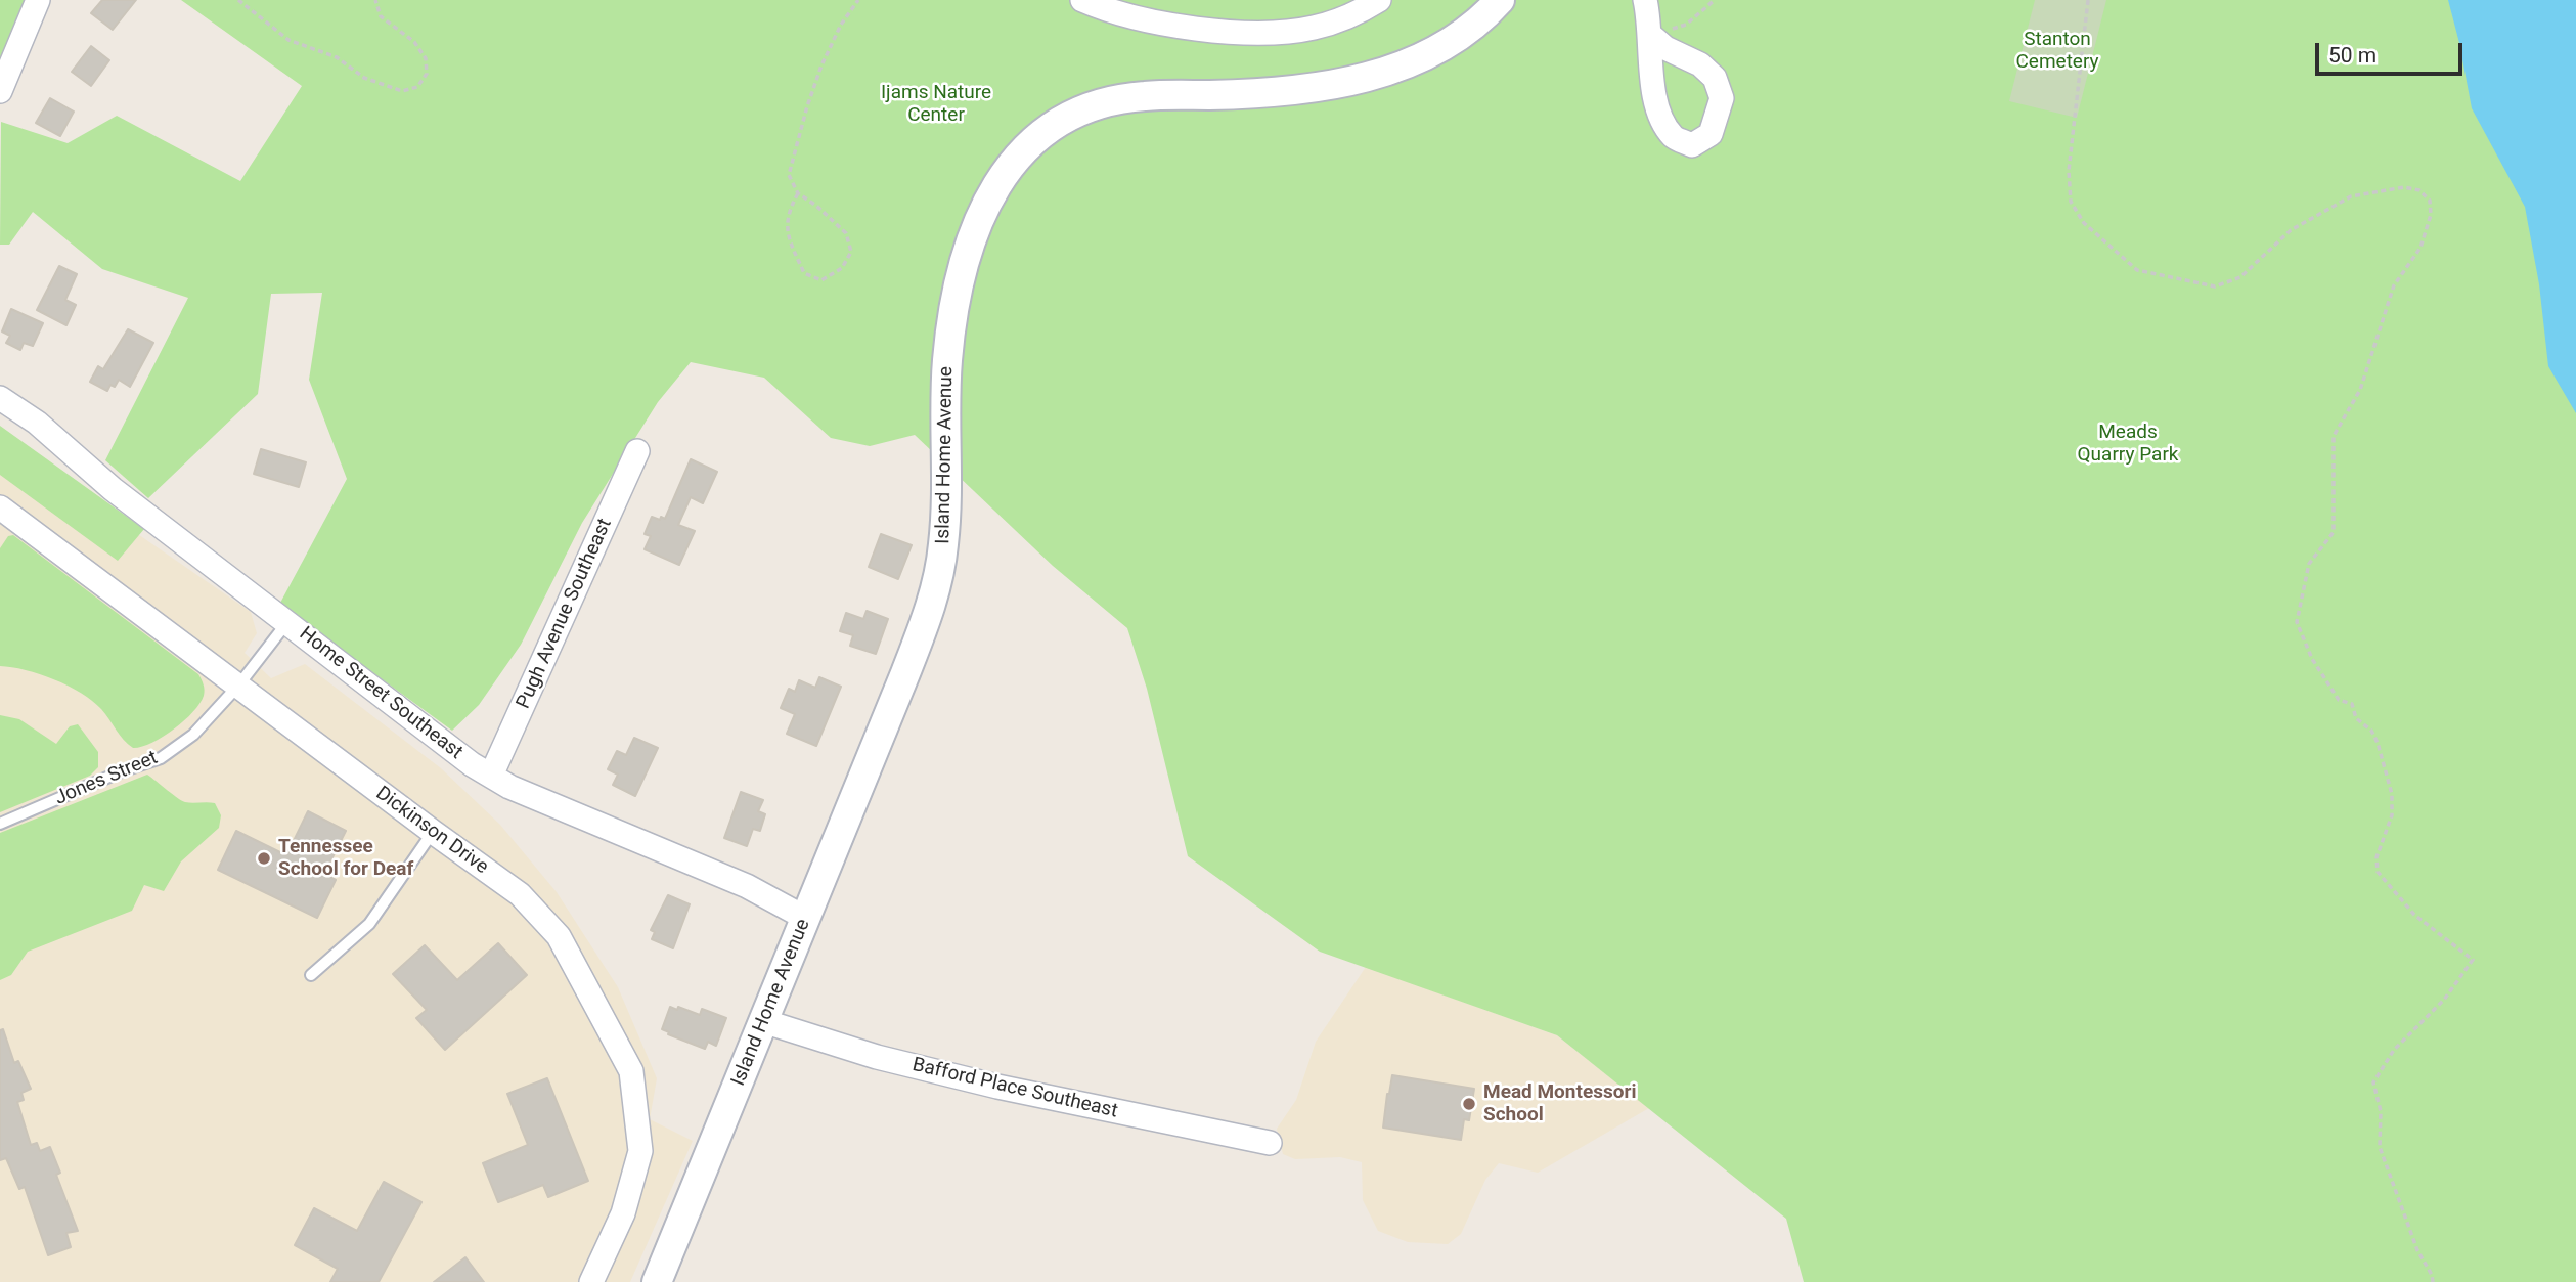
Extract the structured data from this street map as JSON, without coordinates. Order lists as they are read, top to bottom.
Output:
{
  "streets": {
    "street": [
      "Island Home Avenue",
      "Pugh Avenue Southeast",
      "Home Street Southeast",
      "Dickinson Drive",
      "Bafford Place Southeast"
    ],
    "lane": ["Jones Street"]
  },
  "crossings": [
    ["Island Home Avenue", "Home Street Southeast"],
    ["Island Home Avenue", "Bafford Place Southeast"],
    ["Pugh Avenue Southeast", "Home Street Southeast"],
    ["Home Street Southeast", "Jones Street"],
    ["Jones Street", "Dickinson Drive"]
  ],
  "parks": ["Stanton Cemetery", "Ijams Nature Center", "Meads Quarry Park"],
  "places": ["Tennessee School for Deaf", "Mead Montessori School"],
  "scale_bar": "50 m"
}
